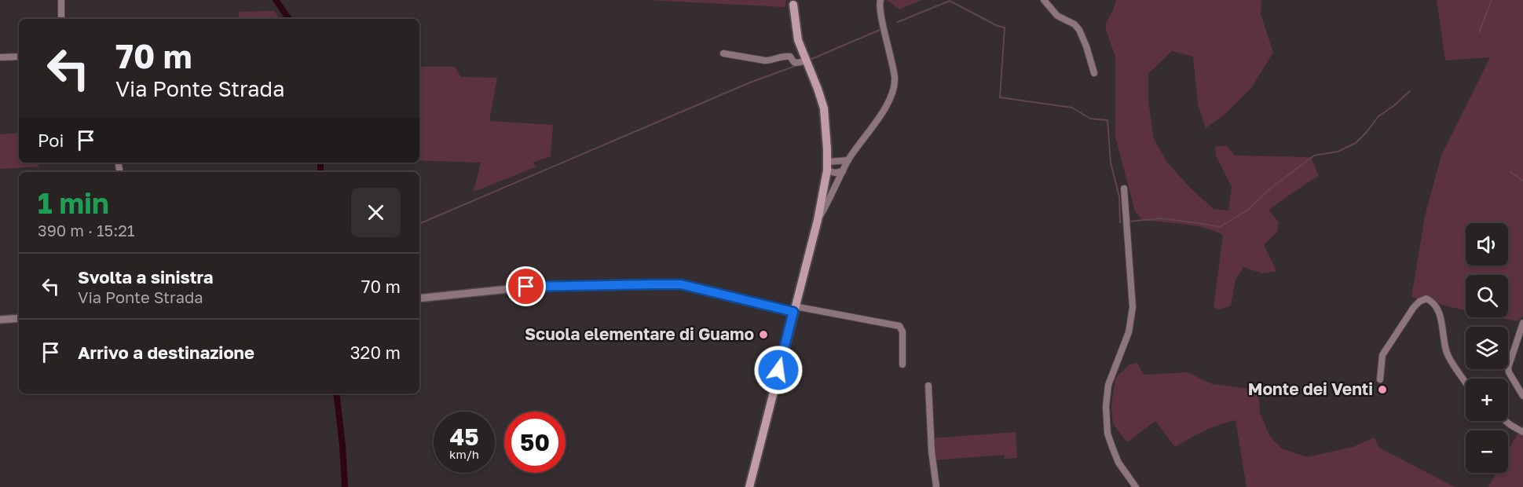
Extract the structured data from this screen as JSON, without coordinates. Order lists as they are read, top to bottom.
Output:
{
  "places": ["Scuola elementare di Guamo", "Monte dei Venti"],
  "page": {
    "turn": ["70 m", "Via Ponte Strada"],
    "then": "Poi",
    "heading": ["1 min", "390 m · 15:21"],
    "map_buttons": ["+", "−"],
    "list": [
      {
        "name": "Svolta a sinistra",
        "note": "Via Ponte Strada",
        "value": "70 m"
      },
      {
        "name": "Arrivo a destinazione",
        "value": "320 m"
      }
    ],
    "speed": "45 km/h",
    "limit": "50"
  }
}
